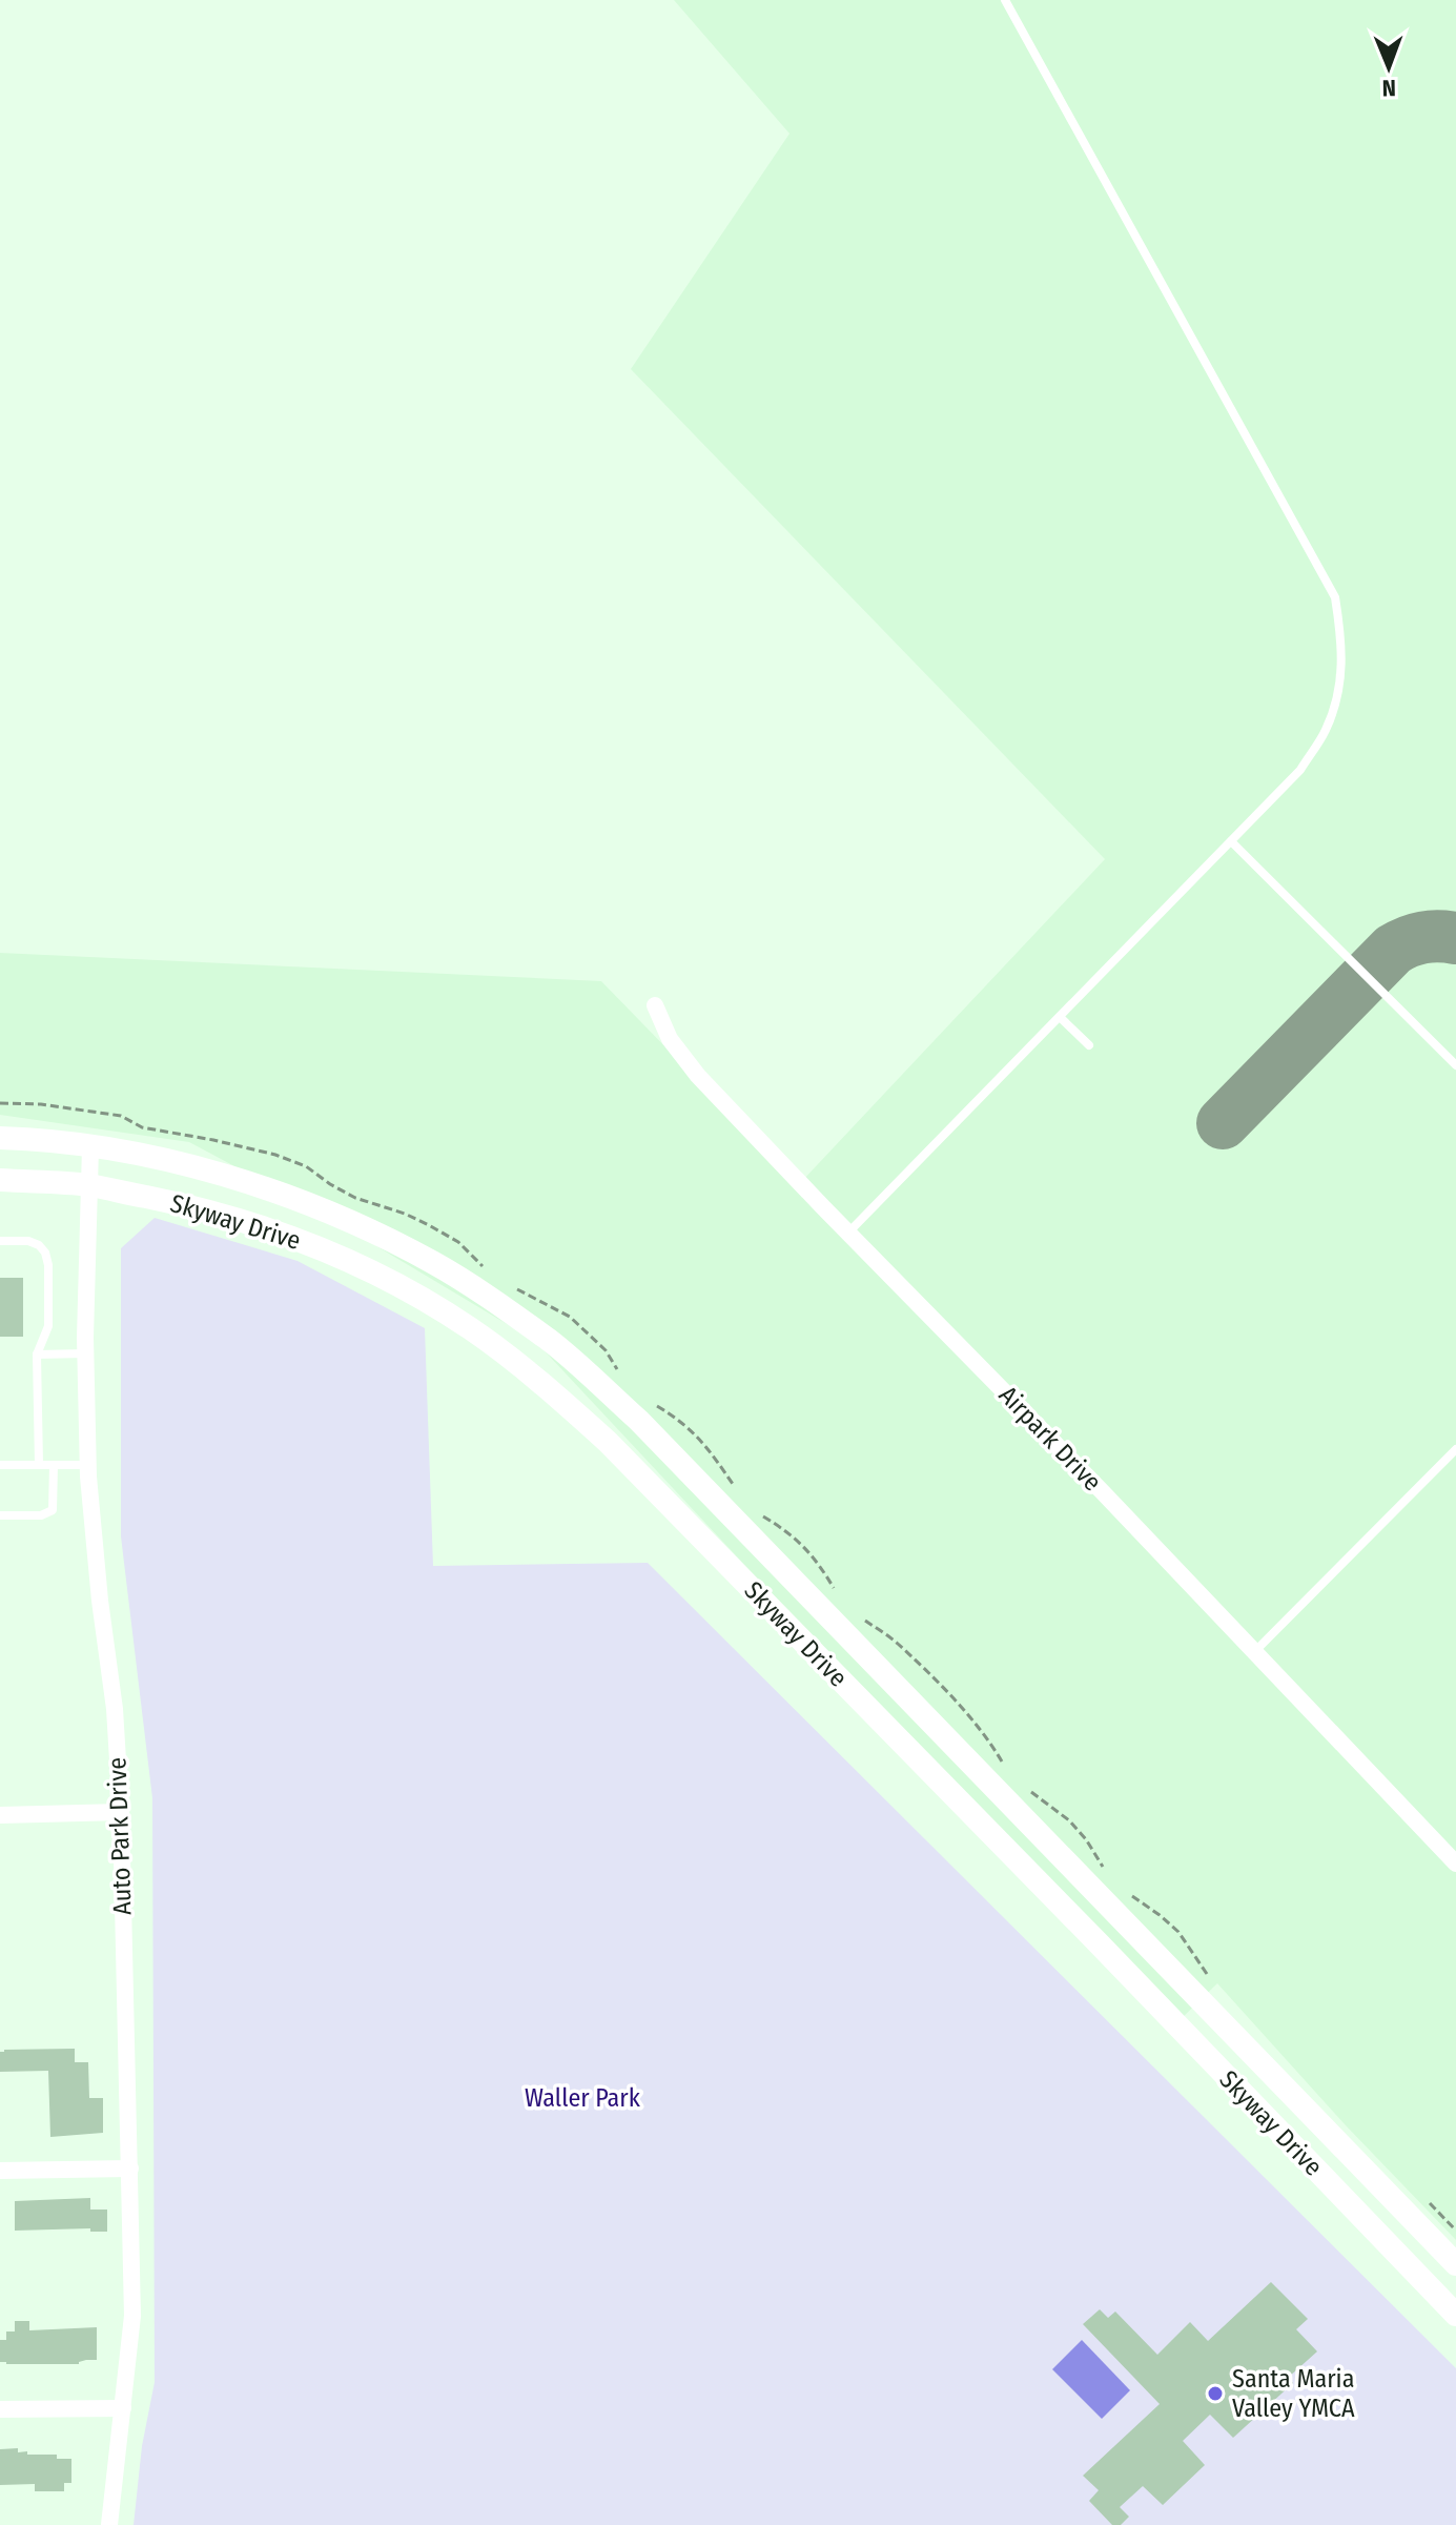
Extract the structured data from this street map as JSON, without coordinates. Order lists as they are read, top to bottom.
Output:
{
  "streets": {
    "main road": ["Skyway Drive"],
    "street": ["Airpark Drive", "Auto Park Drive"]
  },
  "crossings": [
    ["Skyway Drive", "Auto Park Drive"]
  ],
  "parks": ["Waller Park"],
  "places": ["Santa Maria Valley YMCA"],
  "north": "bottom"
}
